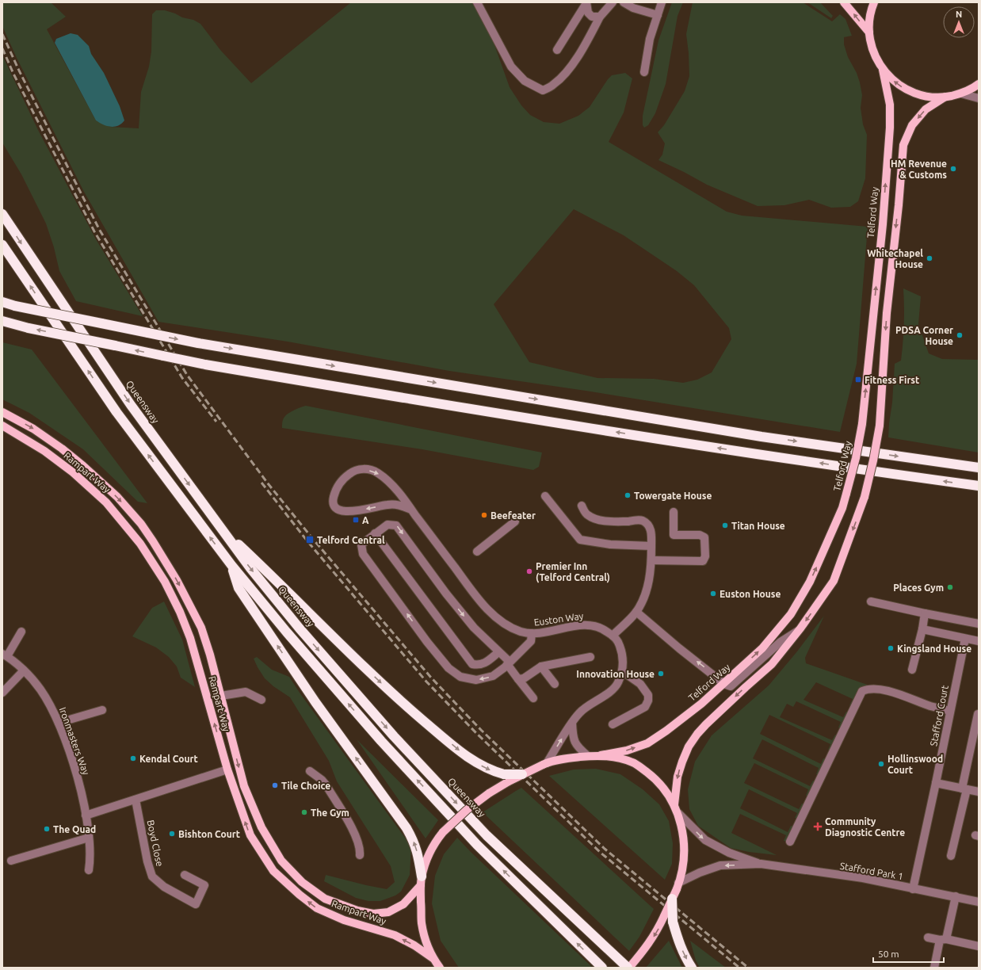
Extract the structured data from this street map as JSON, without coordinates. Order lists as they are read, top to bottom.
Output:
{
  "streets": {
    "highway": ["Queensway"],
    "main road": ["Telford Way", "Rampart Way"],
    "street": [
      "Euston Way",
      "Stafford Court",
      "Ironmasters Way",
      "Boyd Close",
      "Stafford Park 1"
    ]
  },
  "crossings": [
    ["Stafford Court", "Stafford Park 1"]
  ],
  "places": {
    "other": [
      "HM Revenue & Customs",
      "Whitechapel House",
      "PDSA Corner House",
      "Towergate House",
      "Beefeater",
      "Titan House",
      "Premier Inn (Telford Central)",
      "Places Gym",
      "Euston House",
      "Kingsland House",
      "Innovation House",
      "Kendal Court",
      "Hollinswood Court",
      "Tile Choice",
      "The Gym",
      "The Quad",
      "Bishton Court"
    ],
    "transit": ["Fitness First", "A", "Telford Central"],
    "health": ["Community Diagnostic Centre"]
  },
  "scale_bar": "50 m",
  "north": "top"
}
